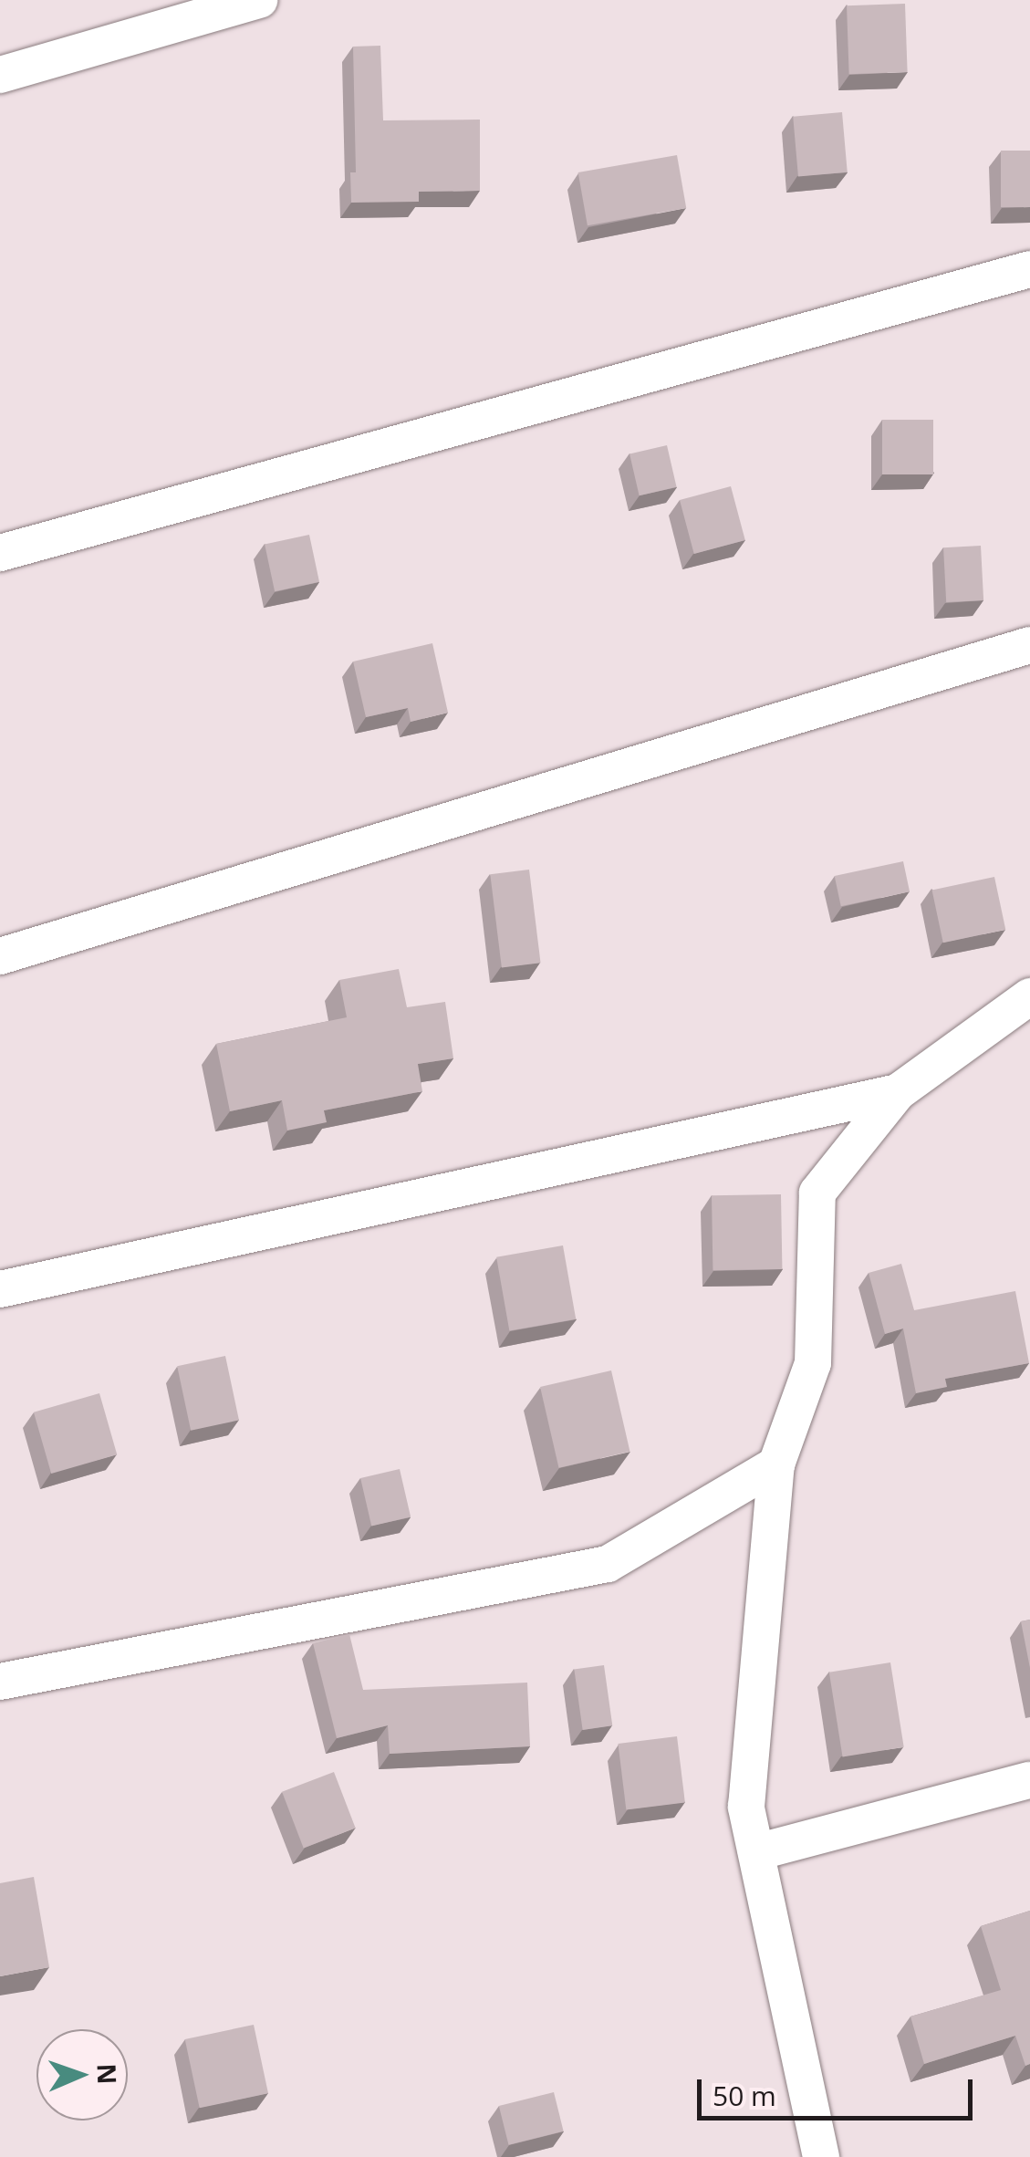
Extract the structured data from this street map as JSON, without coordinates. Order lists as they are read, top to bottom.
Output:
{
  "scale_bar": "50 m",
  "north": "right"
}
